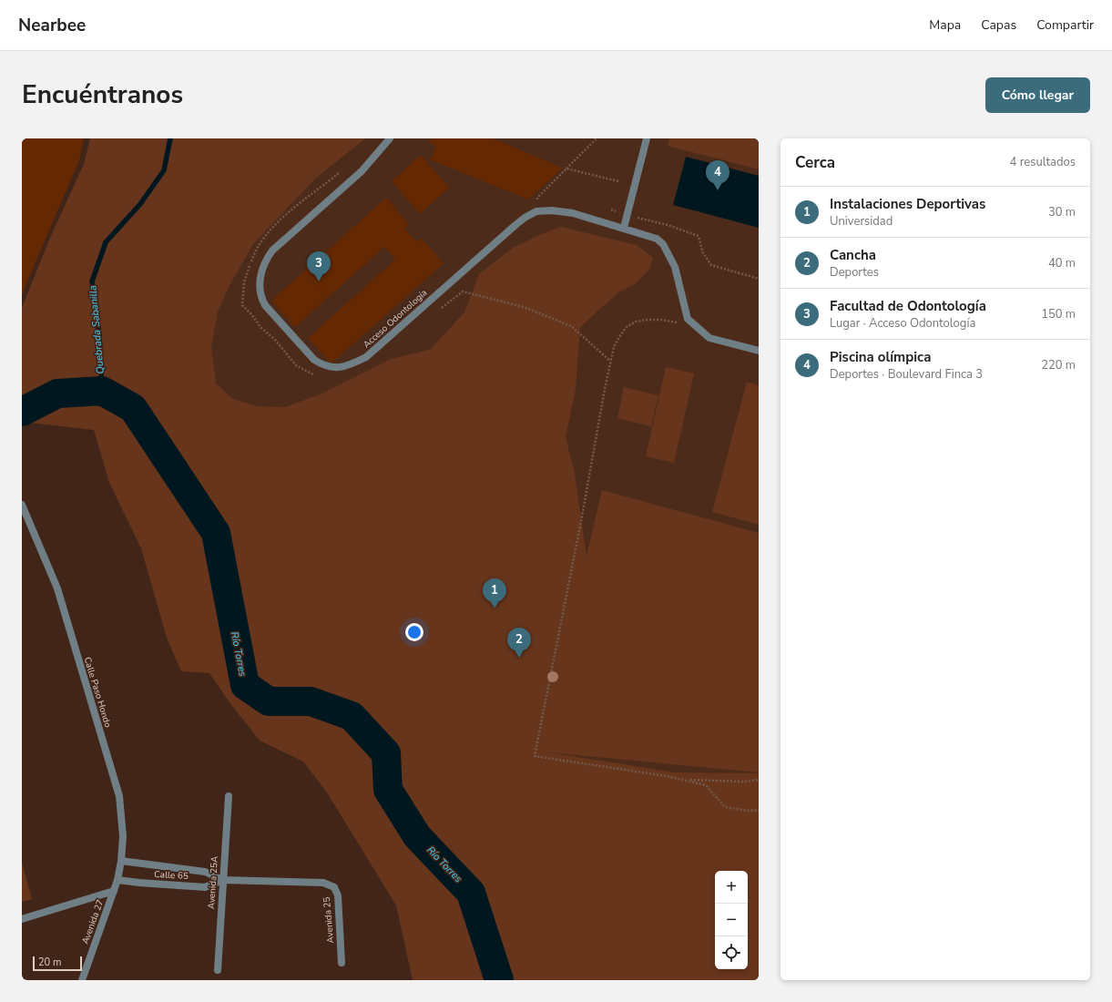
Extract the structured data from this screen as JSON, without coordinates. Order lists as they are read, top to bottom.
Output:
{
  "streets": {
    "street": [
      "Acceso Odontología",
      "Calle Paso Hondo",
      "Calle 65",
      "Avenida 25A",
      "Avenida 25",
      "Avenida 27"
    ]
  },
  "crossings": [
    ["Calle Paso Hondo", "Calle 65"],
    ["Calle Paso Hondo", "Avenida 27"],
    ["Calle 65", "Avenida 25A"],
    ["Calle 65", "Avenida 25"]
  ],
  "water": ["Quebrada Sabanilla", "Río Torres"],
  "scale_bar": "20 m",
  "page": {
    "header": "Nearbee",
    "nav": ["Mapa", "Capas", "Compartir"],
    "title": "Encuéntranos",
    "buttons": "Cómo llegar",
    "heading": ["Cerca", "4 resultados"],
    "pins": [
      "4",
      "3",
      "1",
      "2"
    ],
    "list": [
      {
        "mark": "1",
        "name": "Instalaciones Deportivas",
        "note": "Universidad",
        "value": "30 m"
      },
      {
        "mark": "2",
        "name": "Cancha",
        "note": "Deportes",
        "value": "40 m"
      },
      {
        "mark": "3",
        "name": "Facultad de Odontología",
        "note": "Lugar · Acceso Odontología",
        "value": "150 m"
      },
      {
        "mark": "4",
        "name": "Piscina olímpica",
        "note": "Deportes · Boulevard Finca 3",
        "value": "220 m"
      }
    ],
    "map_buttons": ["+", "−"],
    "scale": "20 m"
  }
}
